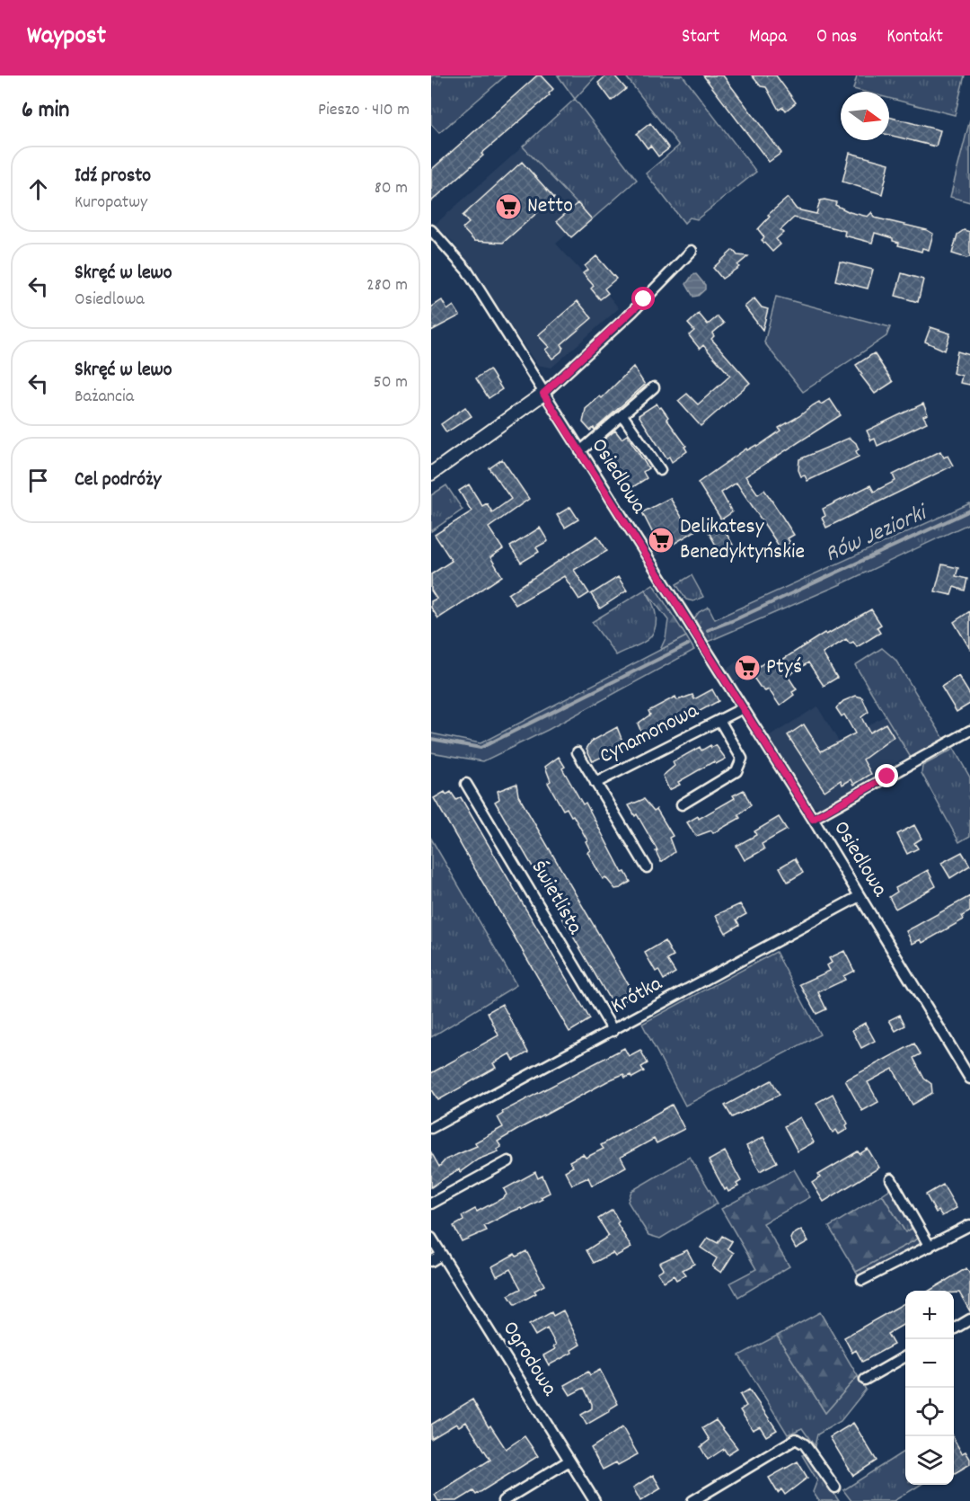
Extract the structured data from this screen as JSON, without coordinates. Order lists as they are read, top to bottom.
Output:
{
  "streets": {
    "street": [
      "Osiedlowa",
      "Cynamonowa",
      "Świetlista",
      "Krótka",
      "Ogrodowa"
    ]
  },
  "crossings": [
    ["Osiedlowa", "Cynamonowa"],
    ["Osiedlowa", "Krótka"],
    ["Świetlista", "Krótka"]
  ],
  "water": ["Rów Jeziorki"],
  "places": {
    "supermarket": ["Netto", "Delikatesy Benedyktyńskie", "Ptyś"]
  },
  "north": "right",
  "page": {
    "header": "Waypost",
    "nav": [
      "Start",
      "Mapa",
      "O nas",
      "Kontakt"
    ],
    "heading": ["6 min", "Pieszo · 410 m"],
    "list": [
      ["Idź prosto", "Kuropatwy", "80 m"],
      ["Skręć w lewo", "Osiedlowa", "280 m"],
      ["Skręć w lewo", "Bażancia", "50 m"],
      "Cel podróży"
    ],
    "map_buttons": ["+", "−"]
  }
}
